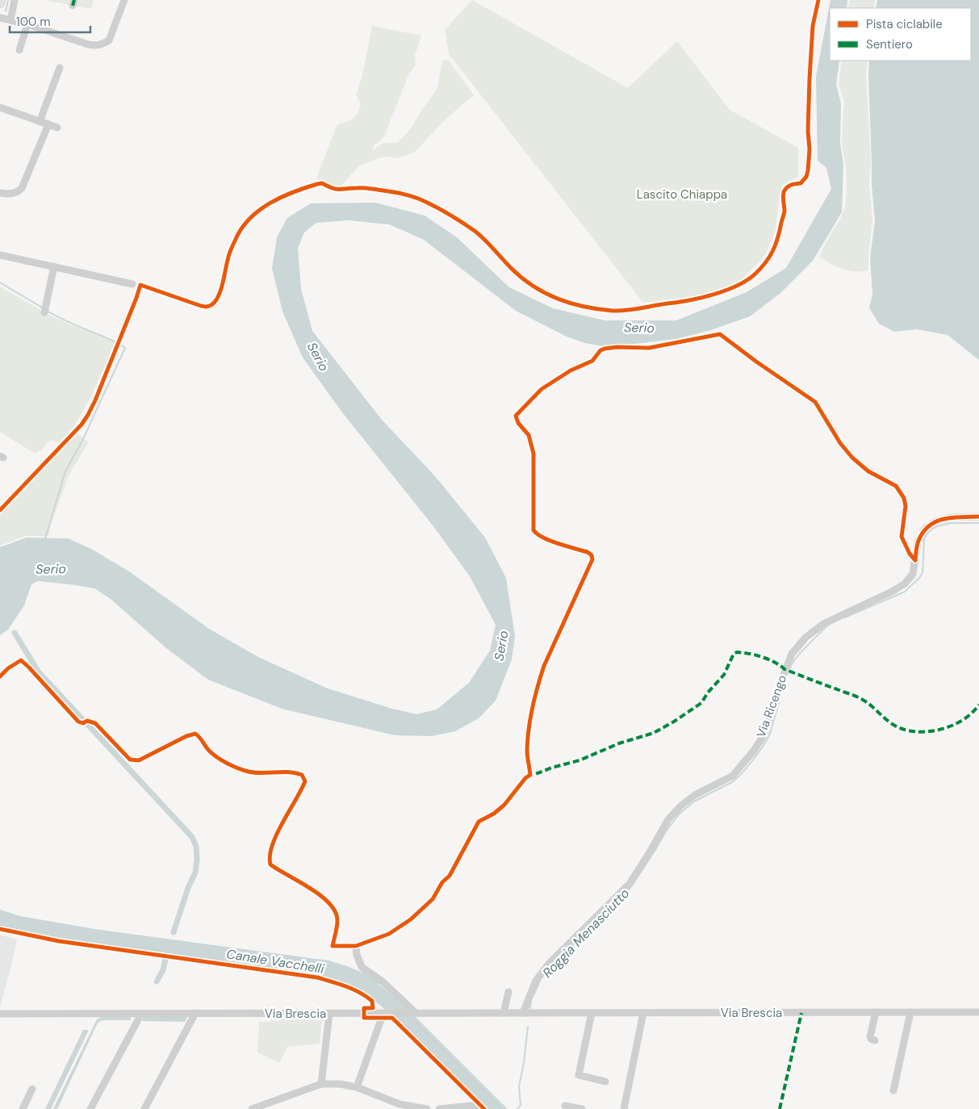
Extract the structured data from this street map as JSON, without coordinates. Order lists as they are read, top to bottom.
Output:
{
  "streets": {
    "street": ["Via Ricengo", "Via Brescia"]
  },
  "crossings": [
    ["Via Ricengo", "Via Brescia"]
  ],
  "water": ["Serio", "Roggia Menasciutto", "Canale Vacchelli"],
  "parks": ["Lascito Chiappa"],
  "legend": ["Pista ciclabile", "Sentiero"],
  "scale_bar": "100 m"
}
